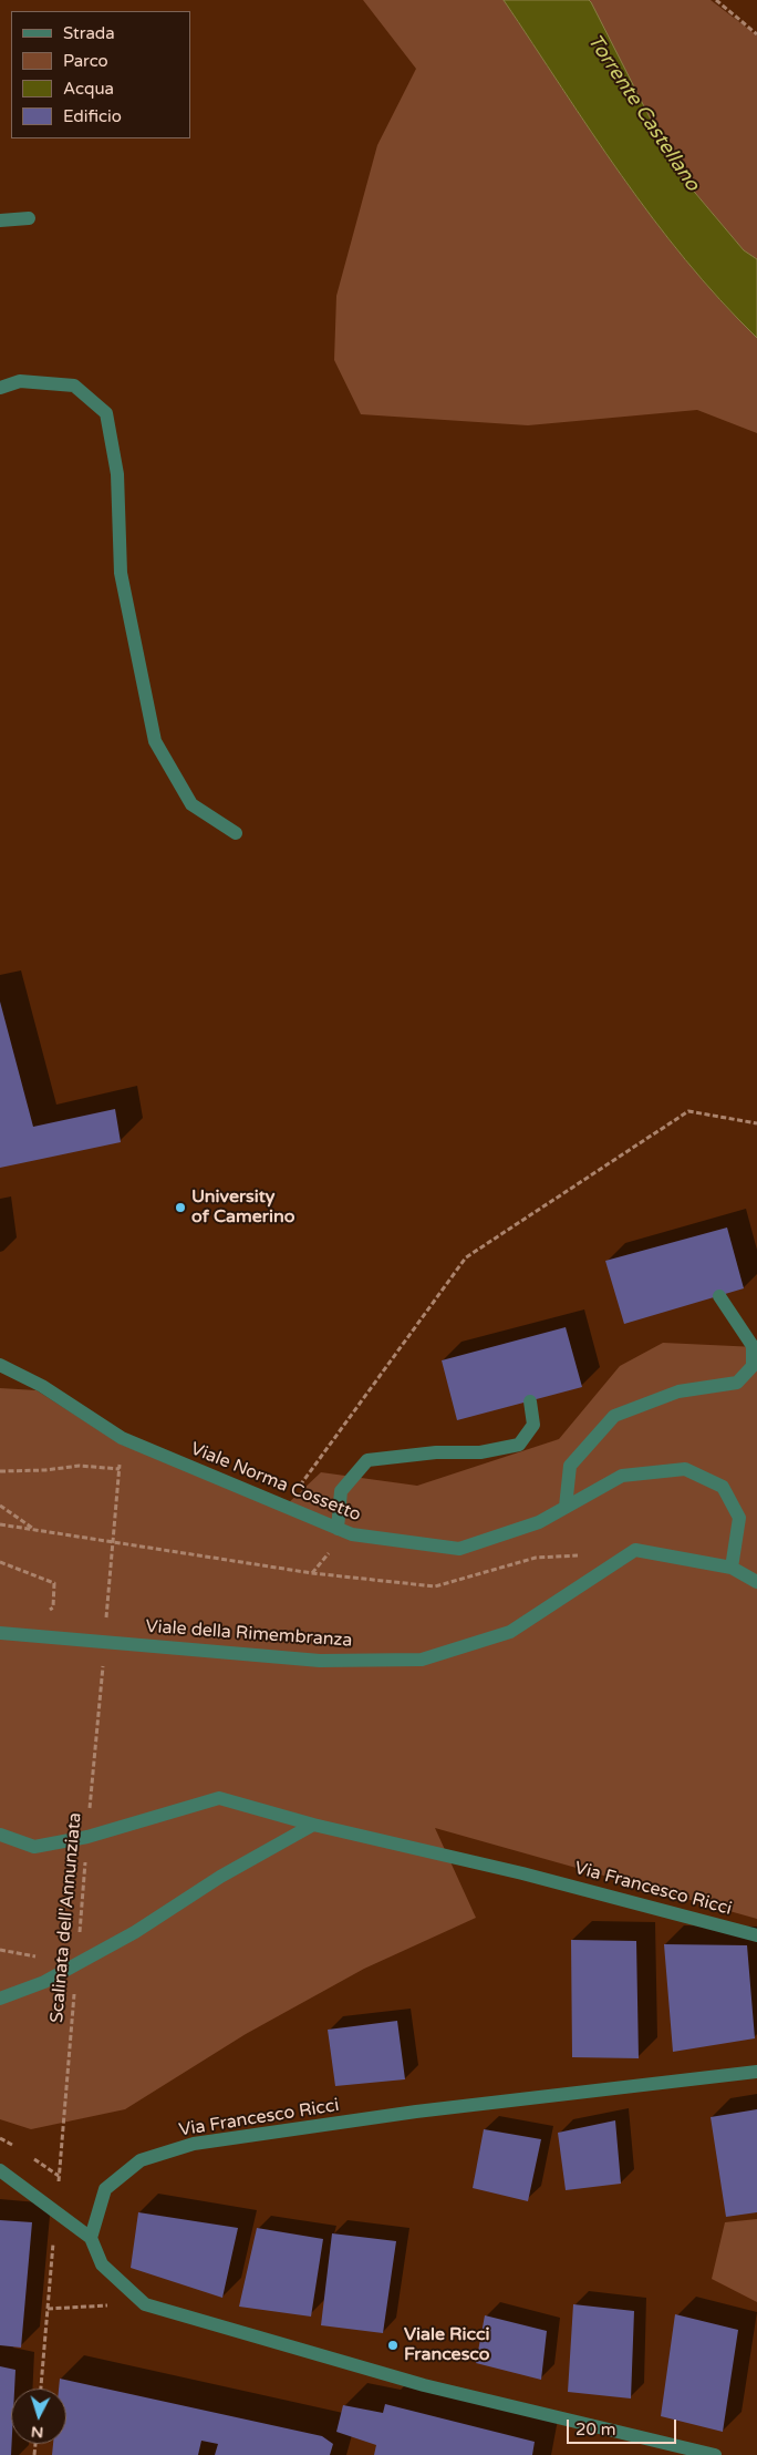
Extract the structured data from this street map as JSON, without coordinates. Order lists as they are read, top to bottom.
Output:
{
  "streets": {
    "street": ["Viale Norma Cossetto", "Viale della Rimembranza", "Via Francesco Ricci"],
    "path": ["Scalinata dell'Annunziata"]
  },
  "crossings": [
    ["Viale Norma Cossetto", "Viale della Rimembranza"],
    ["Viale Norma Cossetto", "Scalinata dell'Annunziata"],
    ["Viale della Rimembranza", "Scalinata dell'Annunziata"]
  ],
  "water": ["Torrente Castellano"],
  "places": ["University of Camerino", "Viale Ricci Francesco"],
  "legend": [
    "Strada",
    "Parco",
    "Acqua",
    "Edificio"
  ],
  "scale_bar": "20 m",
  "north": "bottom"
}
